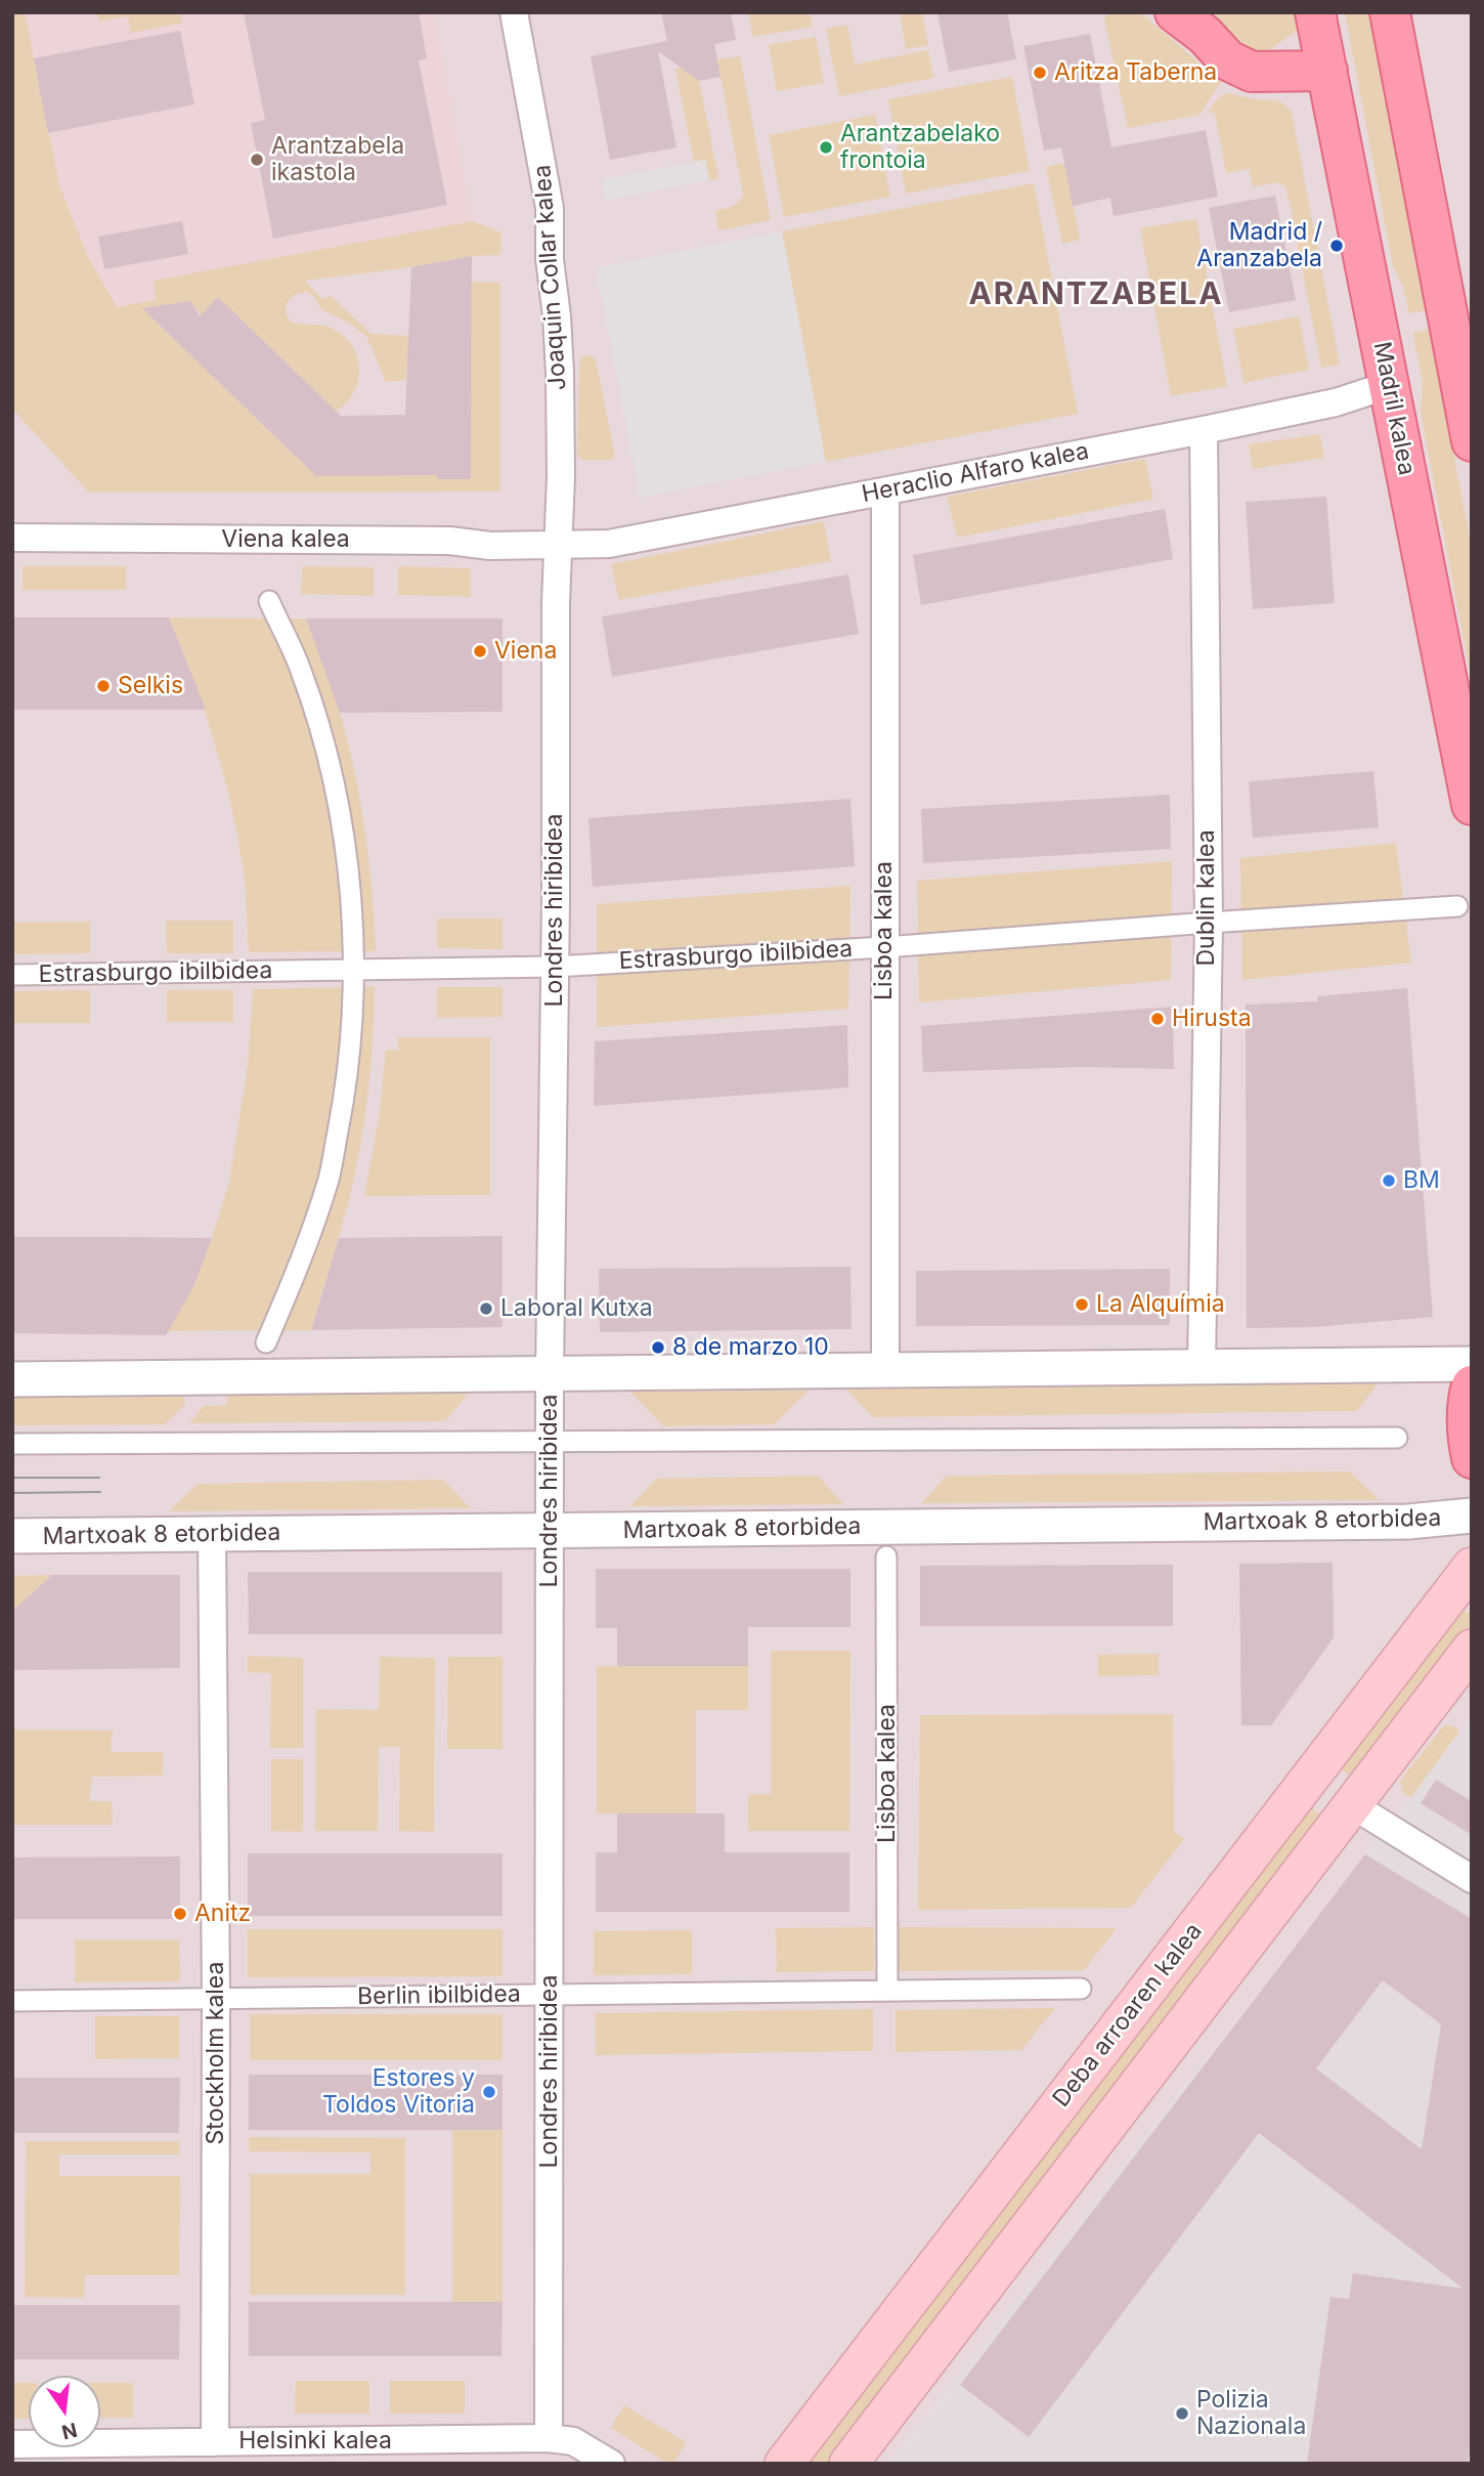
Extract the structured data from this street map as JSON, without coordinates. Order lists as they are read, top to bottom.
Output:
{
  "streets": {
    "main road": ["Madril kalea", "Deba arroaren kalea"],
    "street": [
      "Joaquin Collar kalea",
      "Heraclio Alfaro kalea",
      "Viena kalea",
      "Dublin kalea",
      "Londres hiribidea",
      "Lisboa kalea",
      "Estrasburgo ibilbidea",
      "Martxoak 8 etorbidea",
      "Berlin ibilbidea",
      "Stockholm kalea",
      "Helsinki kalea"
    ]
  },
  "crossings": [
    ["Joaquin Collar kalea", "Heraclio Alfaro kalea"],
    ["Joaquin Collar kalea", "Viena kalea"],
    ["Joaquin Collar kalea", "Londres hiribidea"],
    ["Madril kalea", "Heraclio Alfaro kalea"],
    ["Heraclio Alfaro kalea", "Viena kalea"],
    ["Heraclio Alfaro kalea", "Dublin kalea"],
    ["Heraclio Alfaro kalea", "Londres hiribidea"],
    ["Heraclio Alfaro kalea", "Lisboa kalea"],
    ["Viena kalea", "Londres hiribidea"],
    ["Dublin kalea", "Estrasburgo ibilbidea"],
    ["Londres hiribidea", "Estrasburgo ibilbidea"],
    ["Londres hiribidea", "Martxoak 8 etorbidea"],
    ["Londres hiribidea", "Berlin ibilbidea"],
    ["Londres hiribidea", "Helsinki kalea"],
    ["Lisboa kalea", "Estrasburgo ibilbidea"],
    ["Lisboa kalea", "Berlin ibilbidea"],
    ["Martxoak 8 etorbidea", "Stockholm kalea"],
    ["Berlin ibilbidea", "Stockholm kalea"],
    ["Stockholm kalea", "Helsinki kalea"]
  ],
  "districts": ["ARANTZABELA"],
  "places": [
    "Aritza Taberna",
    "Arantzabelako frontoia",
    "Arantzabela ikastola",
    "Madrid / Aranzabela",
    "Viena",
    "Selkis",
    "Hirusta",
    "BM",
    "La Alquímia",
    "Laboral Kutxa",
    "8 de marzo 10",
    "Anitz",
    "Estores y Toldos Vitoria",
    "Polizia Nazionala"
  ],
  "north": "bottom"
}
